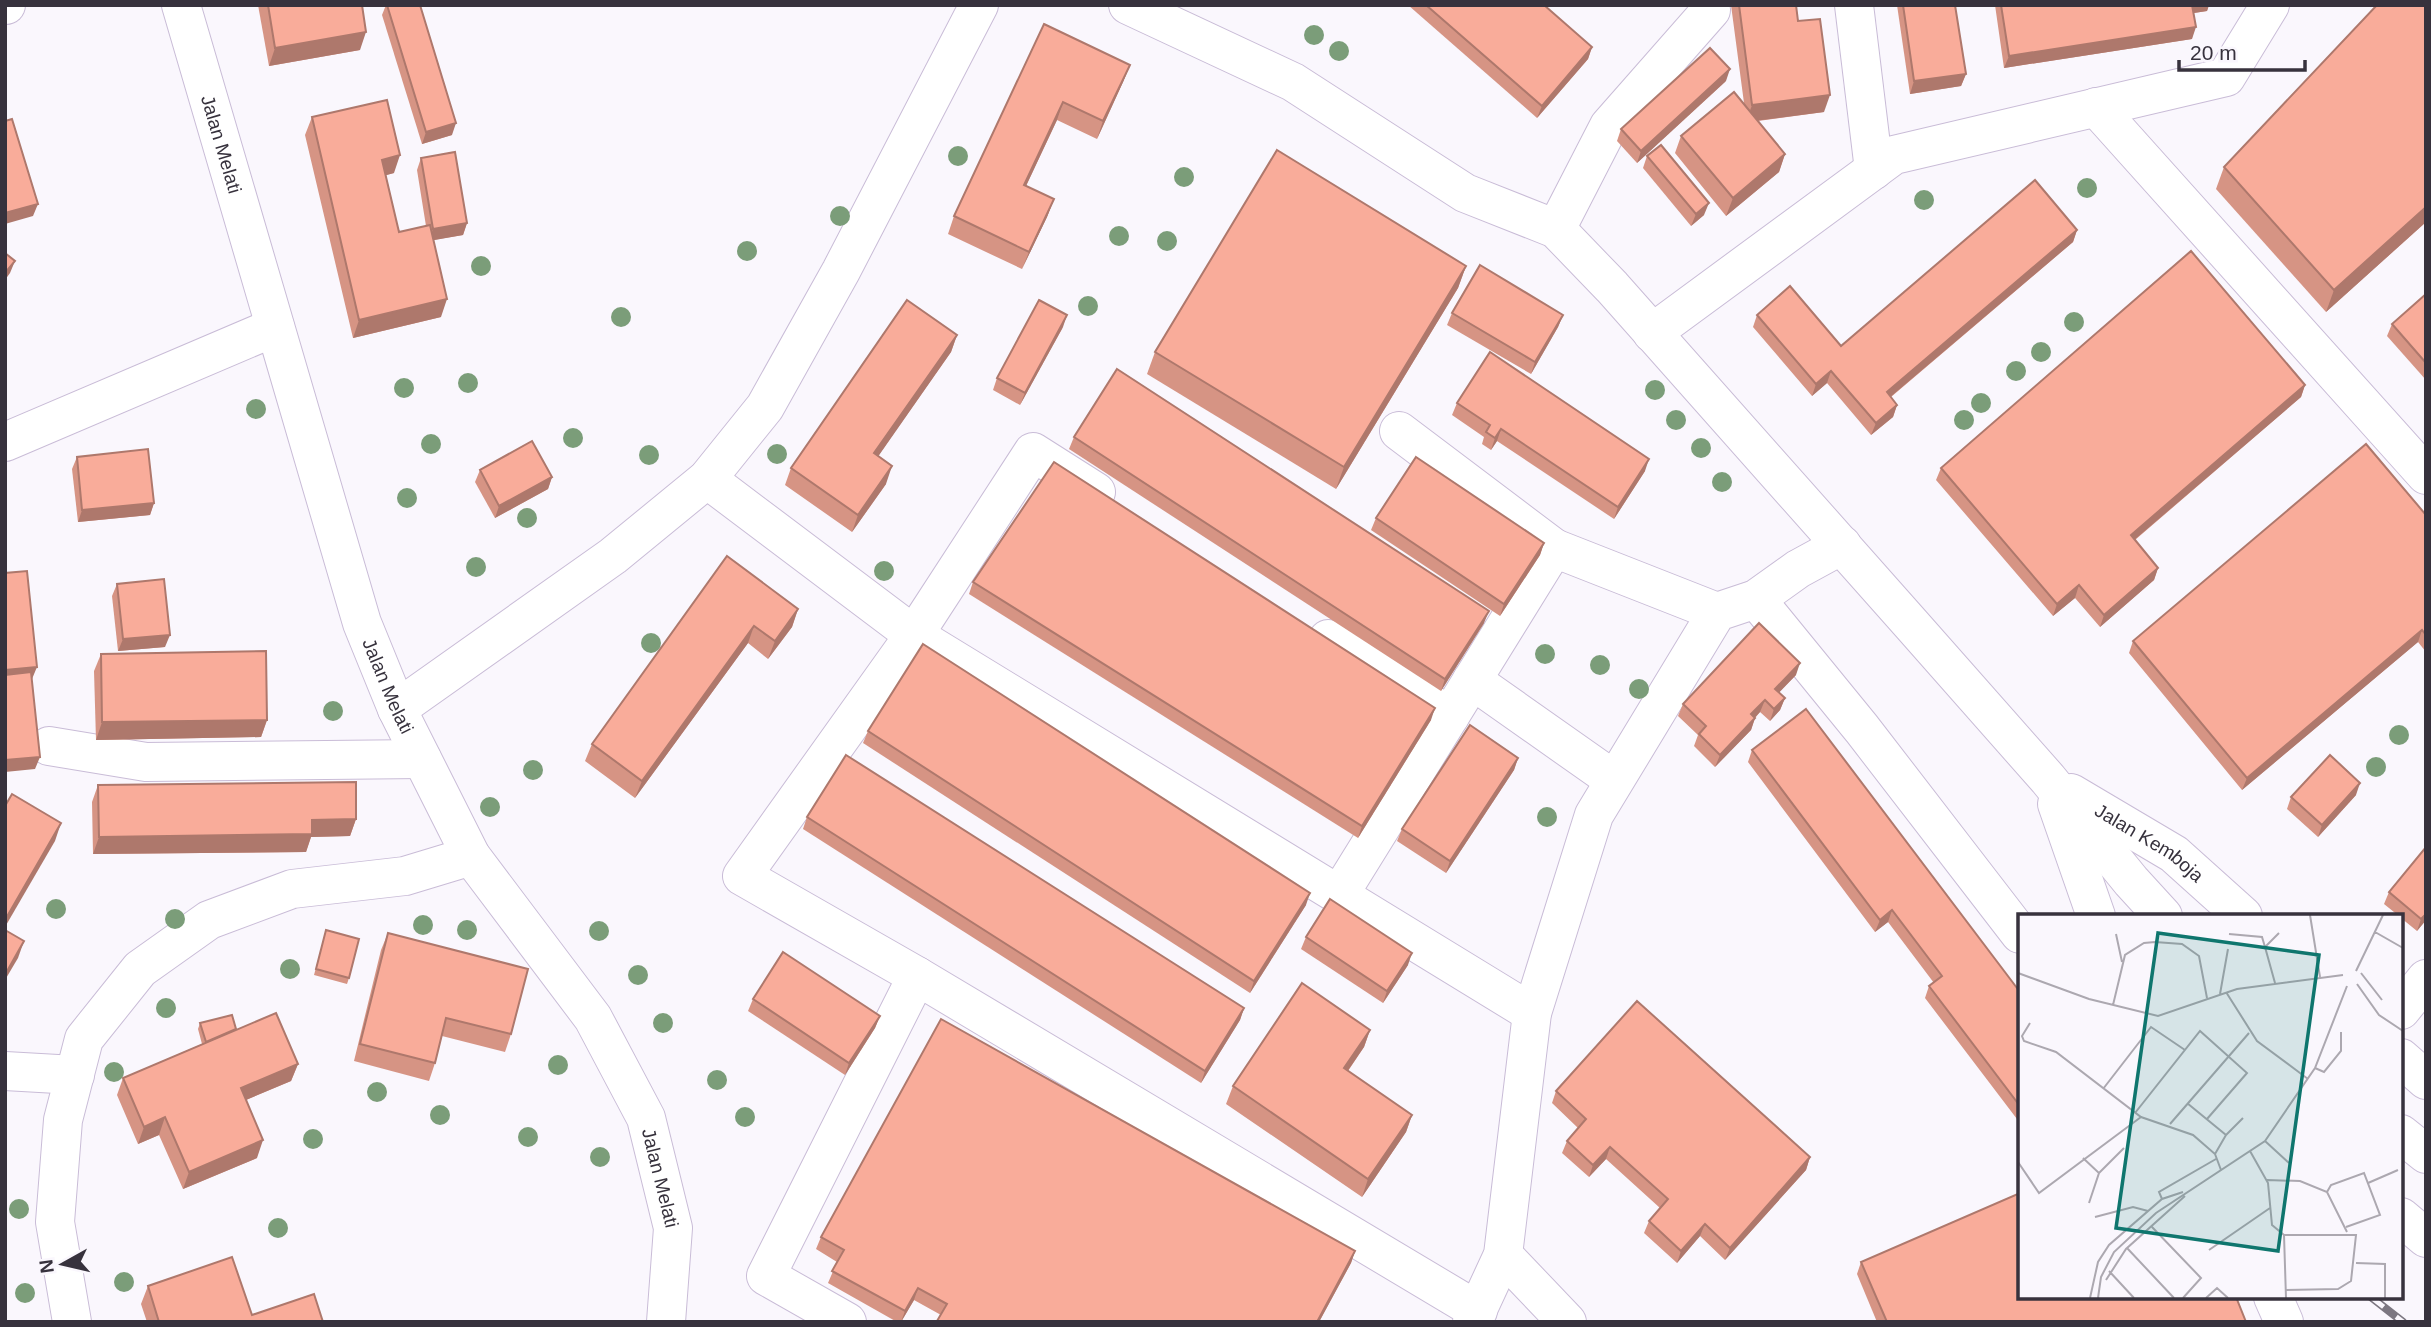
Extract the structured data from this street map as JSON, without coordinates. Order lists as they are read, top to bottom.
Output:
{
  "streets": {
    "street": ["Jalan Melati", "Jalan Kemboja"]
  },
  "scale_bar": "20 m",
  "north": "left"
}
